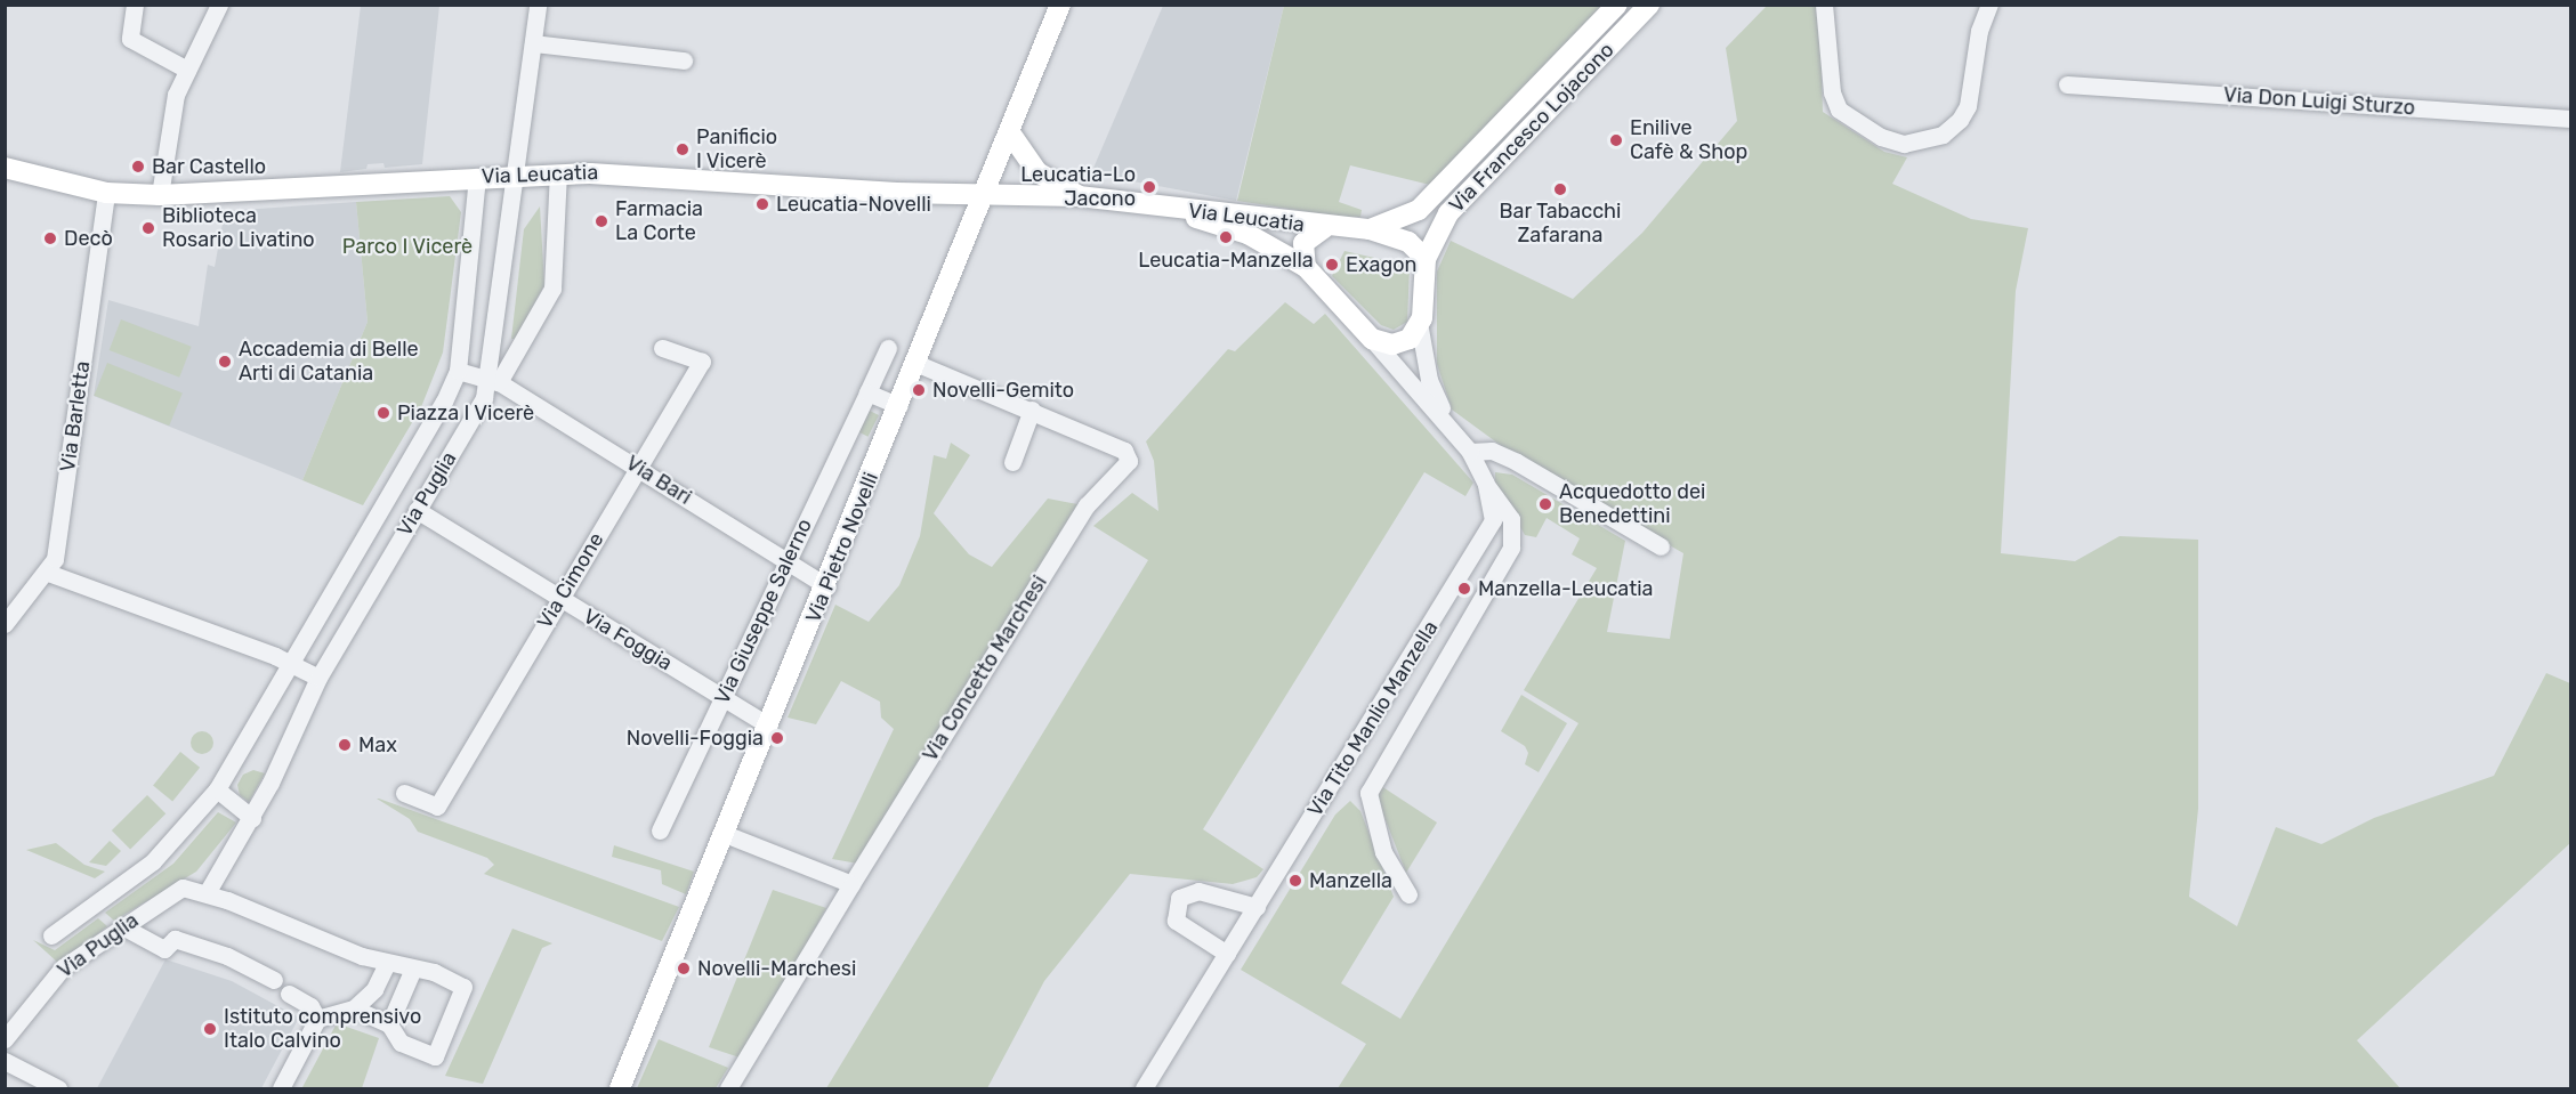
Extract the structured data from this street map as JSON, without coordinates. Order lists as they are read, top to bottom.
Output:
{
  "streets": {
    "main road": ["Via Francesco Lojacono", "Via Leucatia", "Via Pietro Novelli"],
    "street": [
      "Via Don Luigi Sturzo",
      "Via Barletta",
      "Via Bari",
      "Via Puglia",
      "Via Cimone",
      "Via Giuseppe Salerno",
      "Via Foggia",
      "Via Concetto Marchesi",
      "Via Tito Manlio Manzella"
    ]
  },
  "crossings": [
    ["Via Francesco Lojacono", "Via Leucatia"],
    ["Via Leucatia", "Via Barletta"],
    ["Via Leucatia", "Via Puglia"],
    ["Via Leucatia", "Via Pietro Novelli"],
    ["Via Bari", "Via Puglia"],
    ["Via Bari", "Via Pietro Novelli"],
    ["Via Bari", "Via Cimone"],
    ["Via Bari", "Via Giuseppe Salerno"],
    ["Via Puglia", "Via Foggia"],
    ["Via Pietro Novelli", "Via Foggia"],
    ["Via Cimone", "Via Foggia"],
    ["Via Giuseppe Salerno", "Via Foggia"]
  ],
  "parks": ["Parco I Vicerè"],
  "places": [
    "Enilive Cafè & Shop",
    "Panificio I Vicerè",
    "Bar Castello",
    "Leucatia-Lo Jacono",
    "Bar Tabacchi Zafarana",
    "Leucatia-Novelli",
    "Farmacia La Corte",
    "Biblioteca Rosario Livatino",
    "Leucatia-Manzella",
    "Decò",
    "Exagon",
    "Accademia di Belle Arti di Catania",
    "Novelli-Gemito",
    "Piazza I Vicerè",
    "Acquedotto dei Benedettini",
    "Manzella-Leucatia",
    "Novelli-Foggia",
    "Max",
    "Manzella",
    "Novelli-Marchesi",
    "Istituto comprensivo Italo Calvino"
  ]
}
